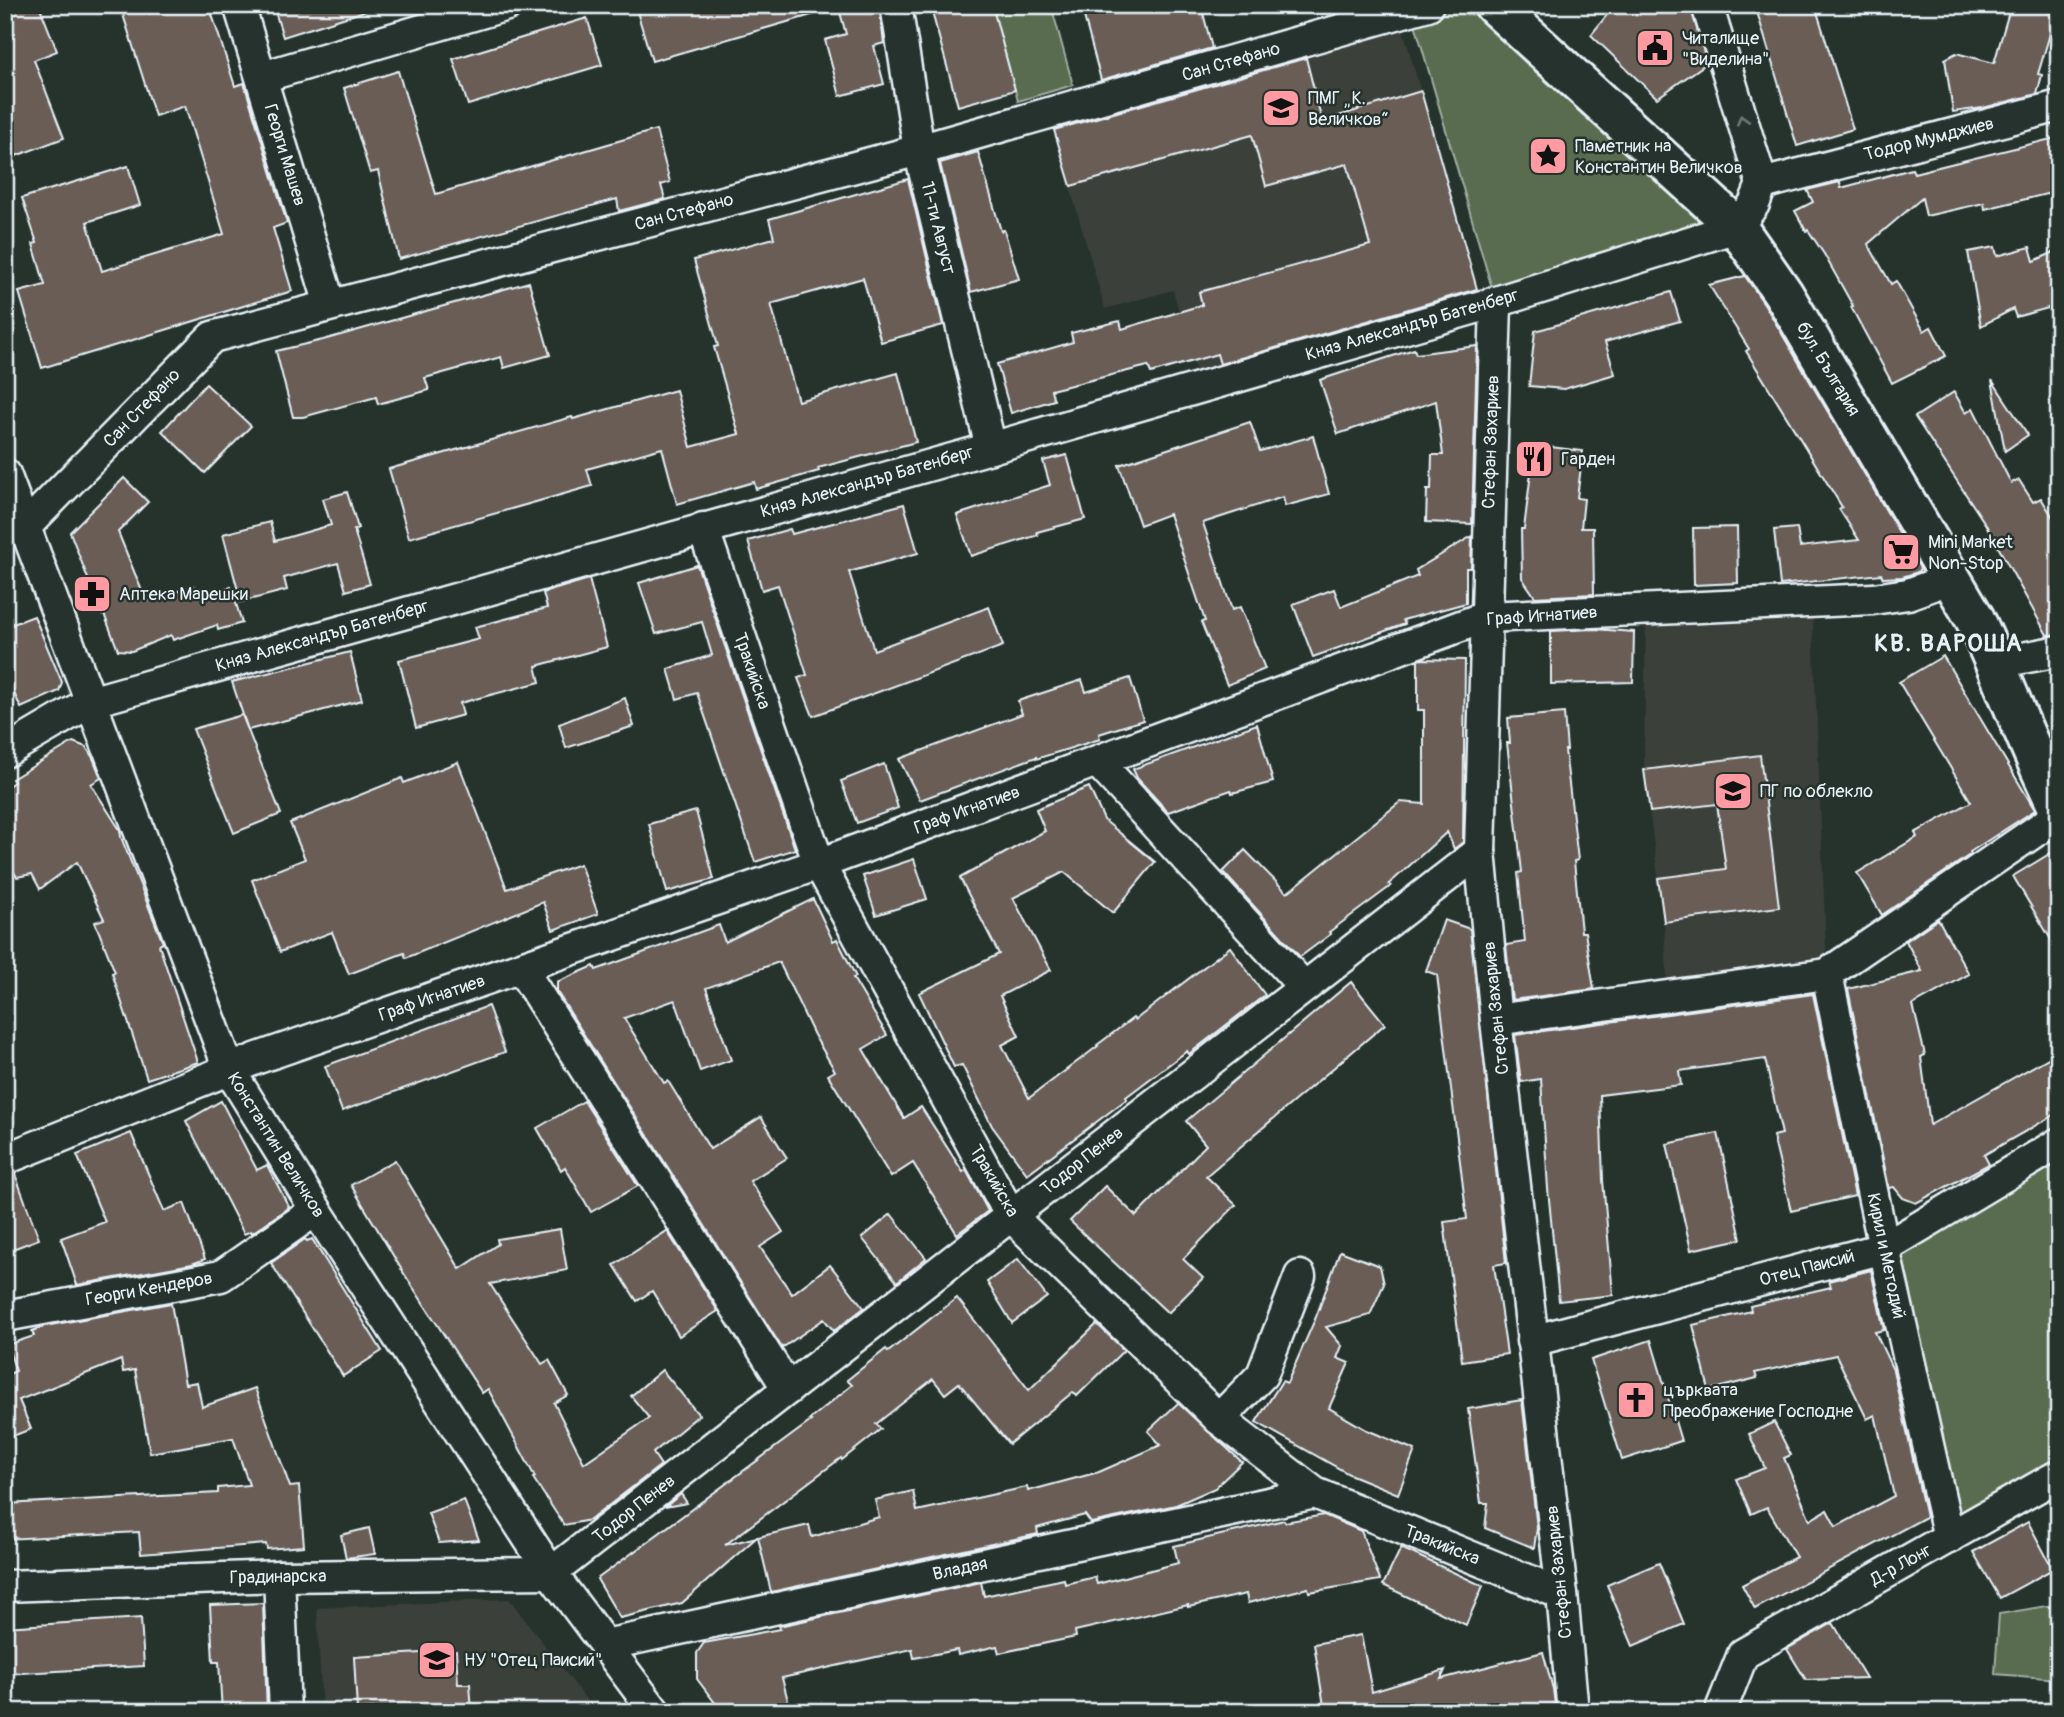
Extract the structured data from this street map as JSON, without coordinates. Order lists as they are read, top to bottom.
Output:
{
  "streets": {
    "street": [
      "Сан Стефано",
      "Тодор Мумджиев",
      "Георги Машев",
      "11-ти Август",
      "Княз Александър Батенберг",
      "бул. България",
      "Стефан Захариев",
      "Граф Игнатиев",
      "Тракийска",
      "Константин Величков",
      "Тодор Пенев",
      "Кирил и Методий",
      "Отец Паисий",
      "Георги Кендеров",
      "Д-р Лонг",
      "Владая",
      "Градинарска"
    ]
  },
  "crossings": [
    ["Сан Стефано", "Георги Машев"],
    ["Сан Стефано", "11-ти Август"],
    ["Сан Стефано", "Константин Величков"],
    ["11-ти Август", "Княз Александър Батенберг"],
    ["Княз Александър Батенберг", "бул. България"],
    ["Княз Александър Батенберг", "Стефан Захариев"],
    ["Княз Александър Батенберг", "Тракийска"],
    ["Княз Александър Батенберг", "Константин Величков"],
    ["бул. България", "Граф Игнатиев"],
    ["Стефан Захариев", "Граф Игнатиев"],
    ["Стефан Захариев", "Тракийска"],
    ["Стефан Захариев", "Тодор Пенев"],
    ["Стефан Захариев", "Отец Паисий"],
    ["Граф Игнатиев", "Тракийска"],
    ["Граф Игнатиев", "Константин Величков"],
    ["Тракийска", "Тодор Пенев"],
    ["Тракийска", "Владая"],
    ["Константин Величков", "Тодор Пенев"],
    ["Константин Величков", "Георги Кендеров"],
    ["Константин Величков", "Владая"],
    ["Константин Величков", "Градинарска"],
    ["Тодор Пенев", "Градинарска"],
    ["Кирил и Методий", "Отец Паисий"],
    ["Кирил и Методий", "Д-р Лонг"]
  ],
  "districts": ["КВ. ВАРОША"],
  "places": {
    "public building": ["Читалище \"Виделина\""],
    "school or university": ["ПМГ „К. Величков“", "ПГ по облекло", "НУ \"Отец Паисий\""],
    "place": ["Паметник на Константин Величков"],
    "restaurant": ["Гарден"],
    "supermarket": ["Mini Market Non-Stop"],
    "pharmacy": ["Аптека Марешки"],
    "church": ["църквата Преображение Господне"]
  }
}
